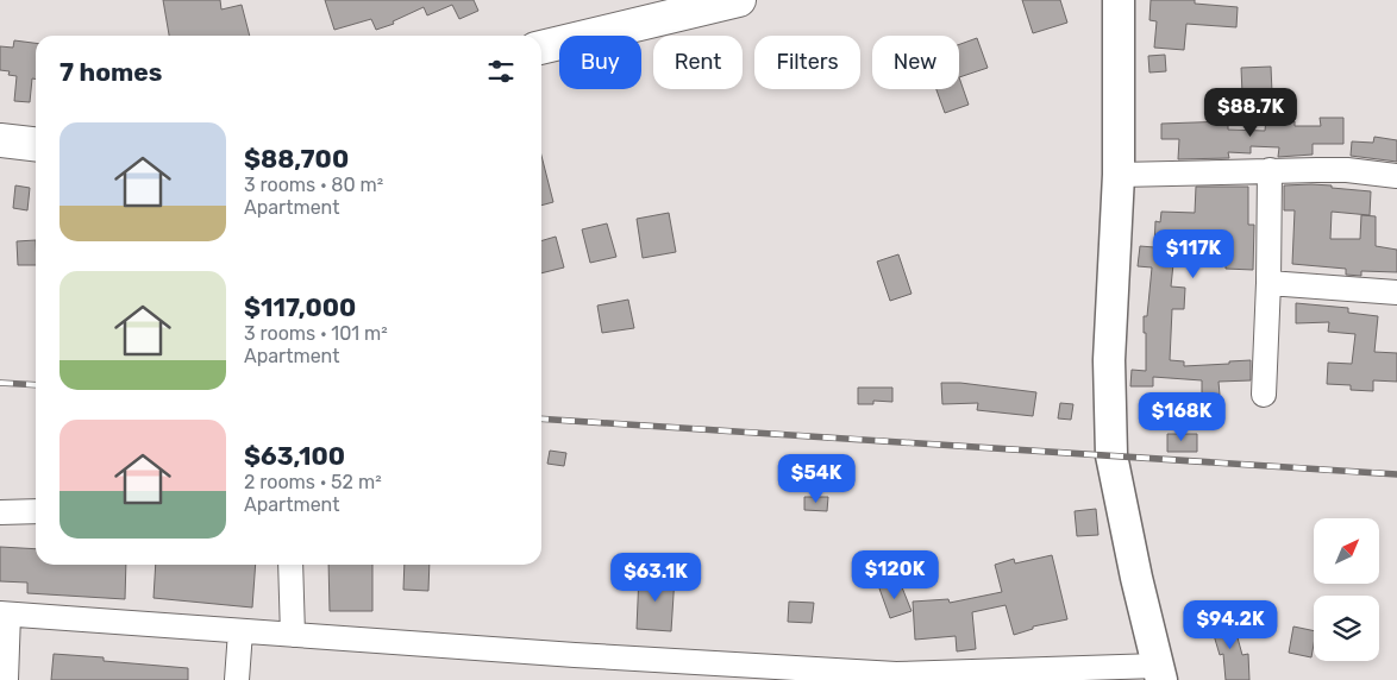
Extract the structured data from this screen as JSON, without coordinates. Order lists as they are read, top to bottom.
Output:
{
  "north": "top right",
  "page": {
    "chip": [
      "Buy",
      "Rent",
      "Filters",
      "New"
    ],
    "heading": "7 homes",
    "price": [
      "$88.7K",
      "$117K",
      "$168K",
      "$54K",
      "$120K",
      "$63.1K",
      "$94.2K"
    ],
    "list": [
      {
        "name": "$88,700",
        "note": "3 rooms · 80 m² · Apartment"
      },
      {
        "name": "$117,000",
        "note": "3 rooms · 101 m² · Apartment"
      },
      {
        "name": "$63,100",
        "note": "2 rooms · 52 m² · Apartment"
      }
    ]
  }
}
